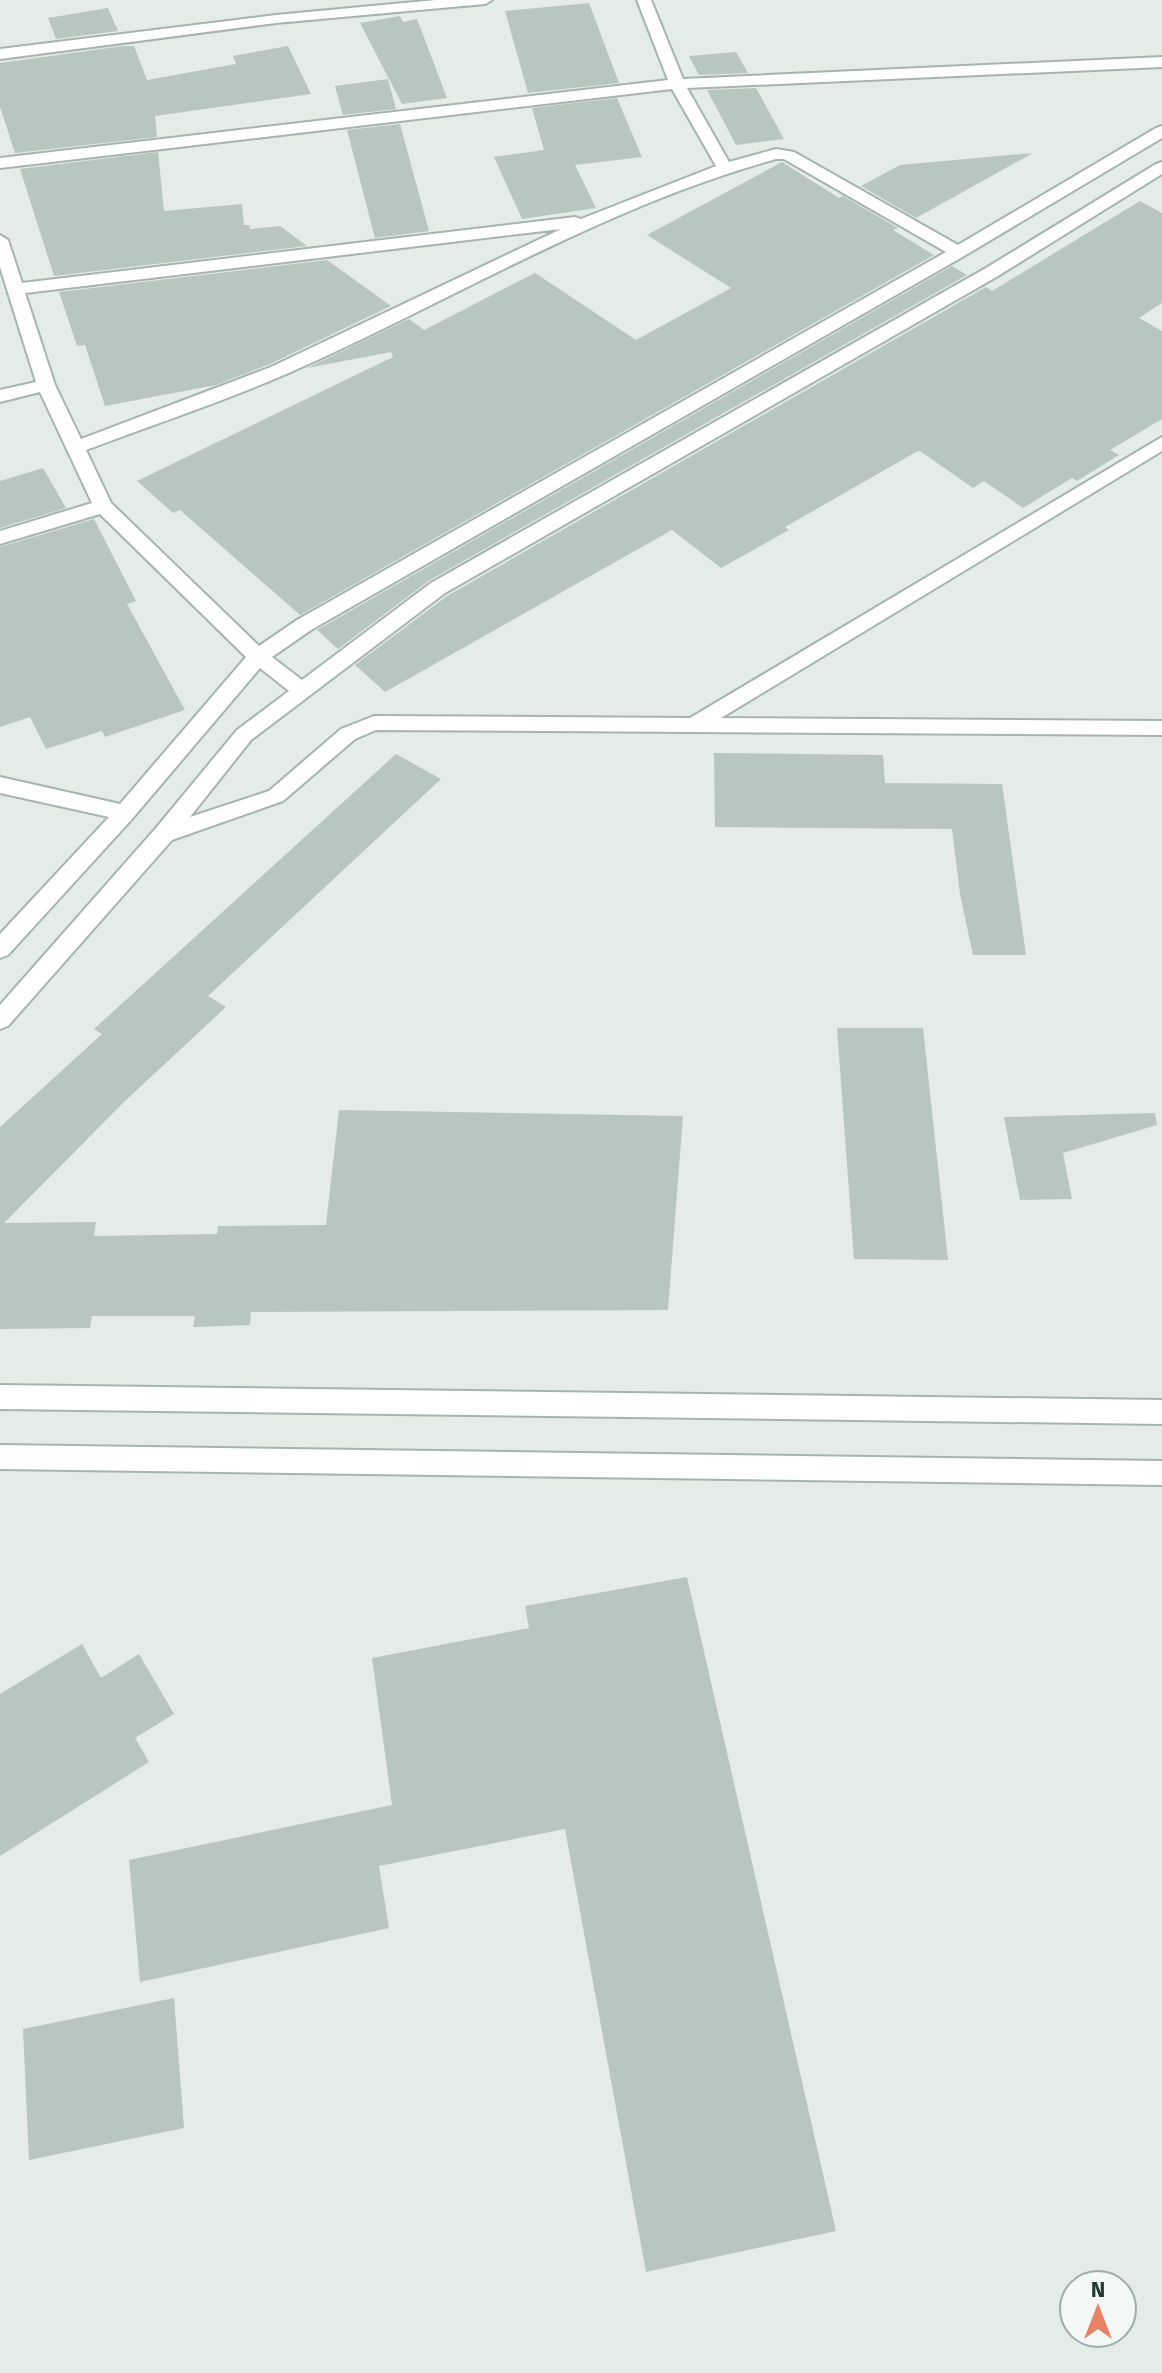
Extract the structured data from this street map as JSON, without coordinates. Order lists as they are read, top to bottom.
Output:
{
  "north": "top"
}
